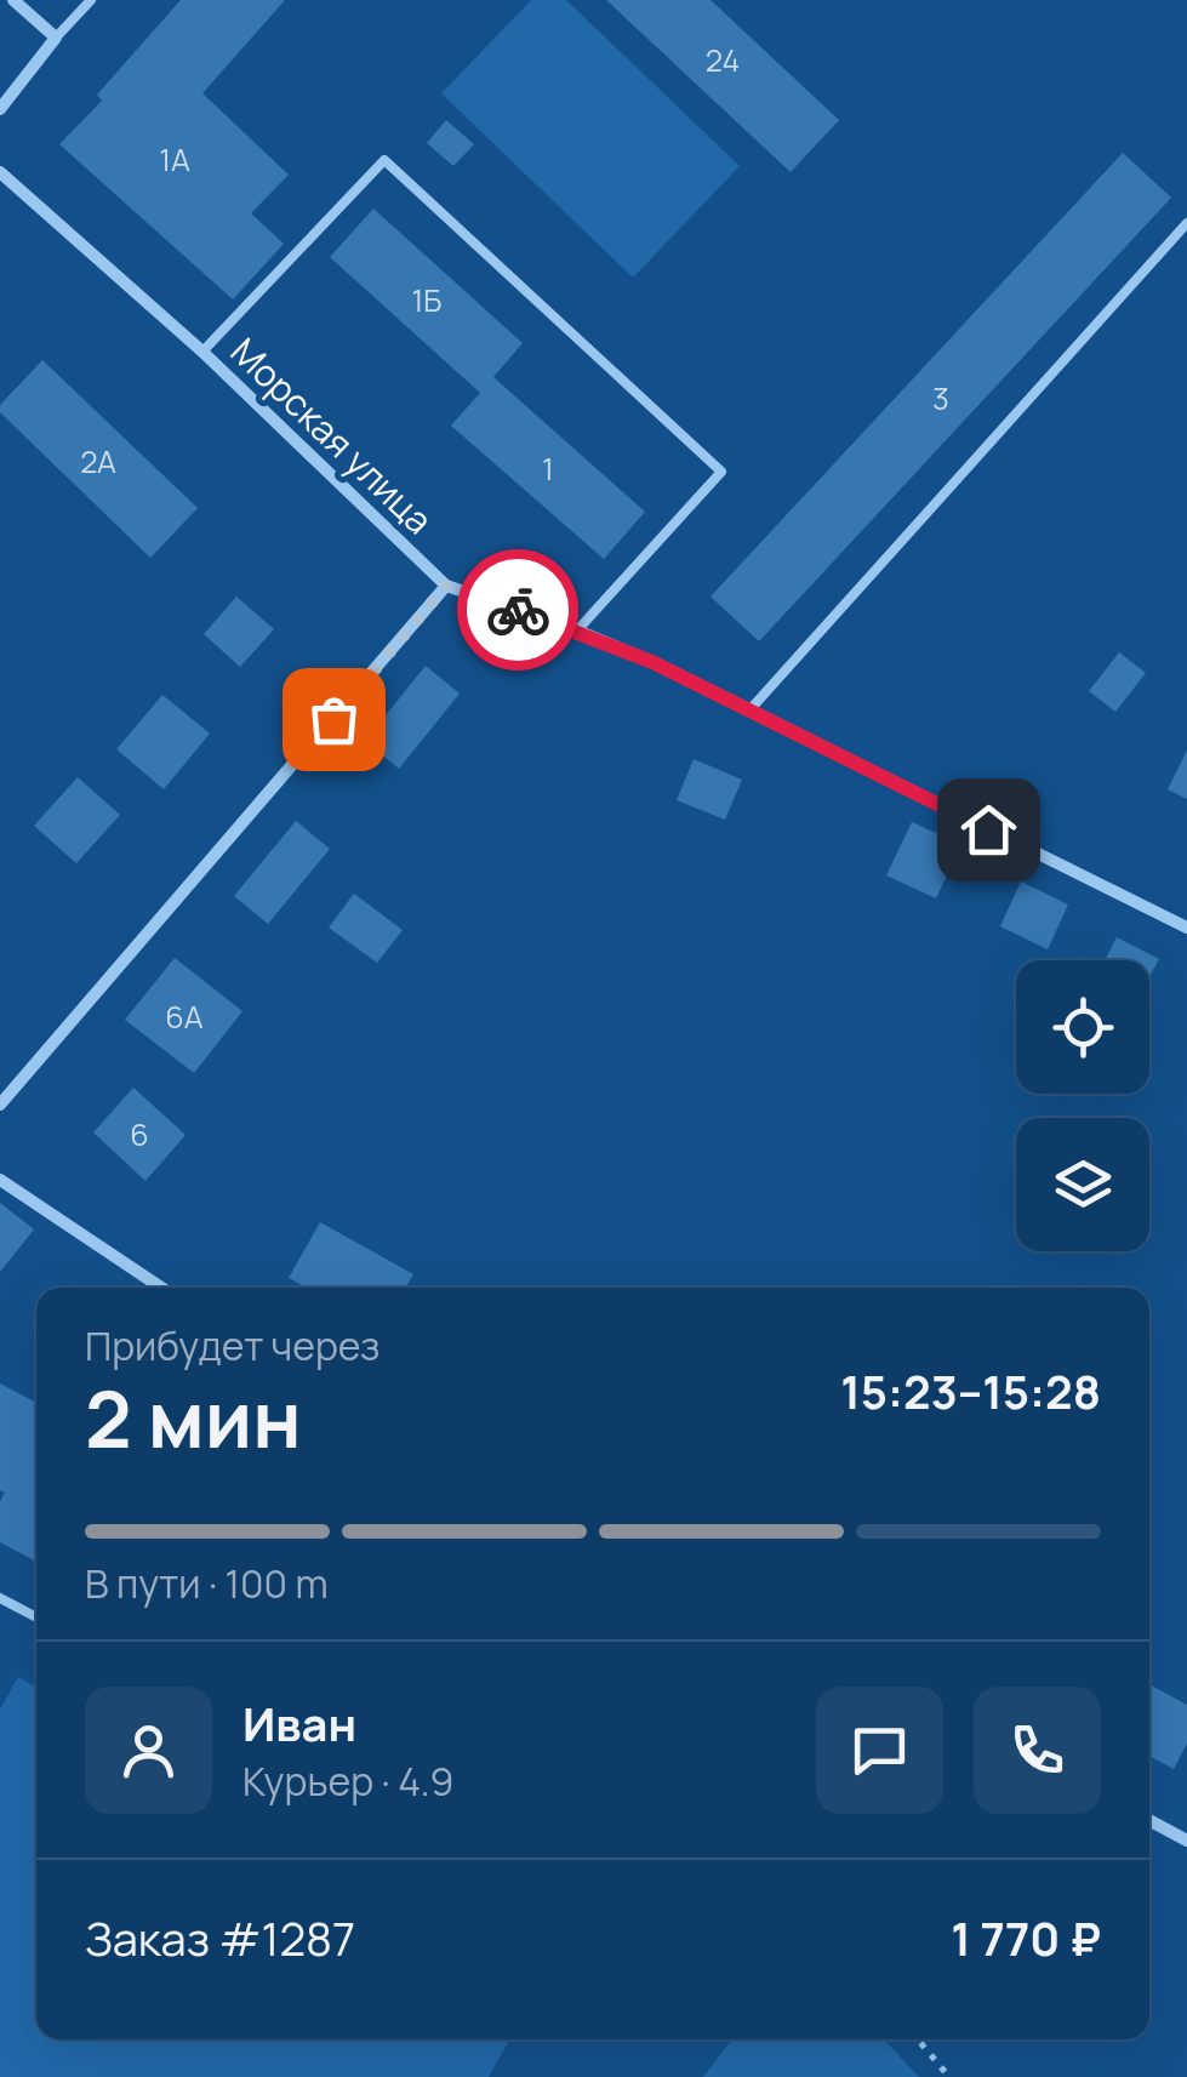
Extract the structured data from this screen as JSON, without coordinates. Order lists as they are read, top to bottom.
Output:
{
  "streets": {
    "street": ["Морская улица"]
  },
  "house_numbers": [
    "24",
    "1А",
    "1Б",
    "3",
    "2А",
    "1",
    "6А",
    "6"
  ],
  "page": {
    "heading": ["2 мин", "Прибудет через", "15:23–15:28"],
    "panel": [
      "Иван",
      "Курьер · 4.9",
      "Заказ #1287",
      "1 770 ₽"
    ],
    "bar": "В пути · 100 m"
  }
}
